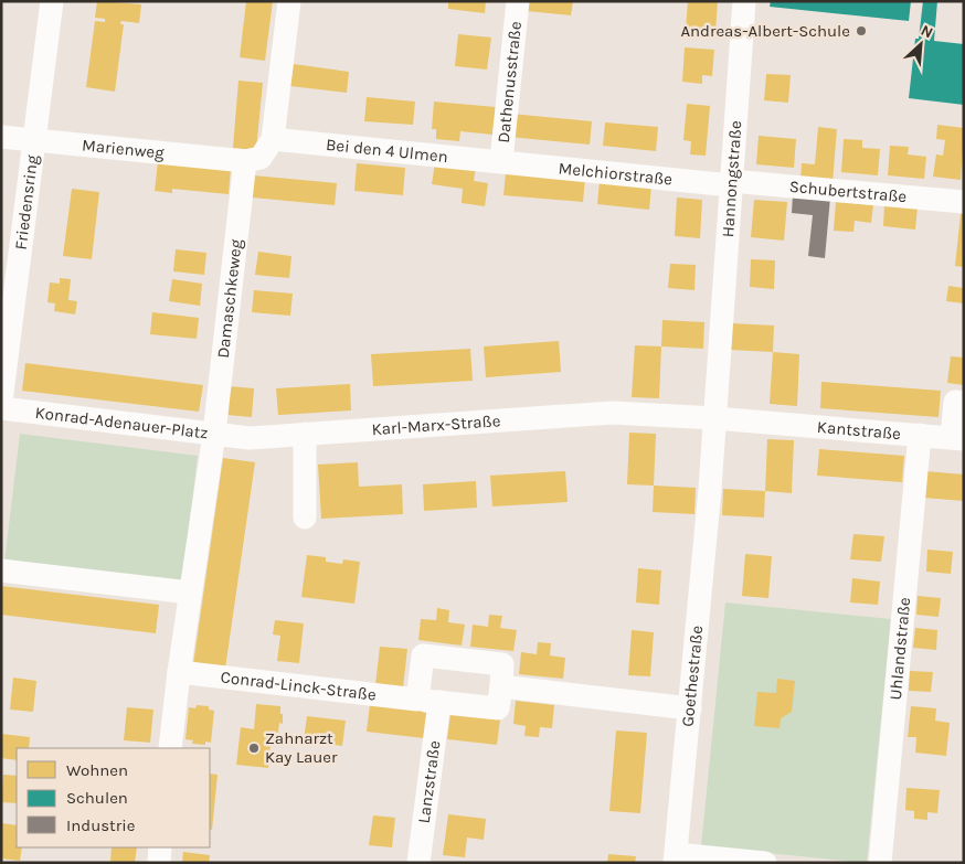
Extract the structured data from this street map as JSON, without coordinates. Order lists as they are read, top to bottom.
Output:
{
  "streets": {
    "street": [
      "Dathenusstraße",
      "Marienweg",
      "Bei den 4 Ulmen",
      "Melchiorstraße",
      "Hannongstraße",
      "Schubertstraße",
      "Friedensring",
      "Damaschkeweg",
      "Konrad-Adenauer-Platz",
      "Karl-Marx-Straße",
      "Kantstraße",
      "Uhlandstraße",
      "Goethestraße",
      "Conrad-Linck-Straße",
      "Lanzstraße"
    ]
  },
  "crossings": [
    ["Dathenusstraße", "Bei den 4 Ulmen"],
    ["Dathenusstraße", "Melchiorstraße"],
    ["Marienweg", "Friedensring"],
    ["Marienweg", "Damaschkeweg"],
    ["Bei den 4 Ulmen", "Melchiorstraße"],
    ["Melchiorstraße", "Hannongstraße"],
    ["Melchiorstraße", "Schubertstraße"],
    ["Hannongstraße", "Schubertstraße"],
    ["Hannongstraße", "Karl-Marx-Straße"],
    ["Hannongstraße", "Kantstraße"],
    ["Hannongstraße", "Goethestraße"],
    ["Damaschkeweg", "Konrad-Adenauer-Platz"],
    ["Damaschkeweg", "Karl-Marx-Straße"],
    ["Konrad-Adenauer-Platz", "Karl-Marx-Straße"],
    ["Konrad-Adenauer-Platz", "Conrad-Linck-Straße"],
    ["Karl-Marx-Straße", "Kantstraße"],
    ["Karl-Marx-Straße", "Goethestraße"],
    ["Kantstraße", "Uhlandstraße"],
    ["Kantstraße", "Goethestraße"],
    ["Conrad-Linck-Straße", "Lanzstraße"]
  ],
  "places": ["Andreas-Albert-Schule", "Zahnarzt Kay Lauer"],
  "legend": ["Wohnen", "Schulen", "Industrie"],
  "north": "top right"
}
